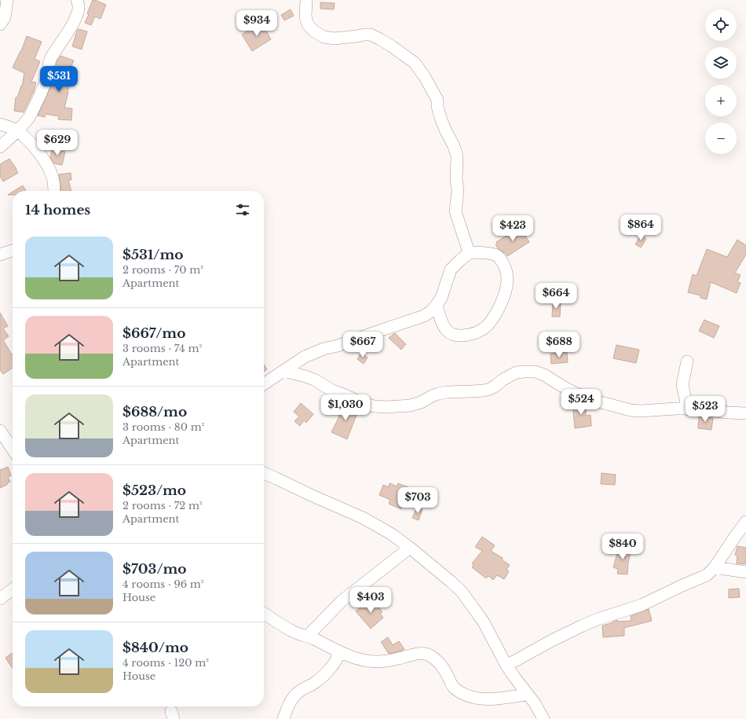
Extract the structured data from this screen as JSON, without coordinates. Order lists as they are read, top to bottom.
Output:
{
  "page": {
    "map_buttons": ["+", "−"],
    "price": [
      "$934",
      "$531",
      "$629",
      "$864",
      "$423",
      "$664",
      "$667",
      "$688",
      "$524",
      "$1,030",
      "$523",
      "$703",
      "$840",
      "$403"
    ],
    "heading": "14 homes",
    "list": [
      {
        "name": "$531/mo",
        "note": "2 rooms · 70 m² · Apartment"
      },
      {
        "name": "$667/mo",
        "note": "3 rooms · 74 m² · Apartment"
      },
      {
        "name": "$688/mo",
        "note": "3 rooms · 80 m² · Apartment"
      },
      {
        "name": "$523/mo",
        "note": "2 rooms · 72 m² · Apartment"
      },
      {
        "name": "$703/mo",
        "note": "4 rooms · 96 m² · House"
      },
      {
        "name": "$840/mo",
        "note": "4 rooms · 120 m² · House"
      }
    ]
  }
}
